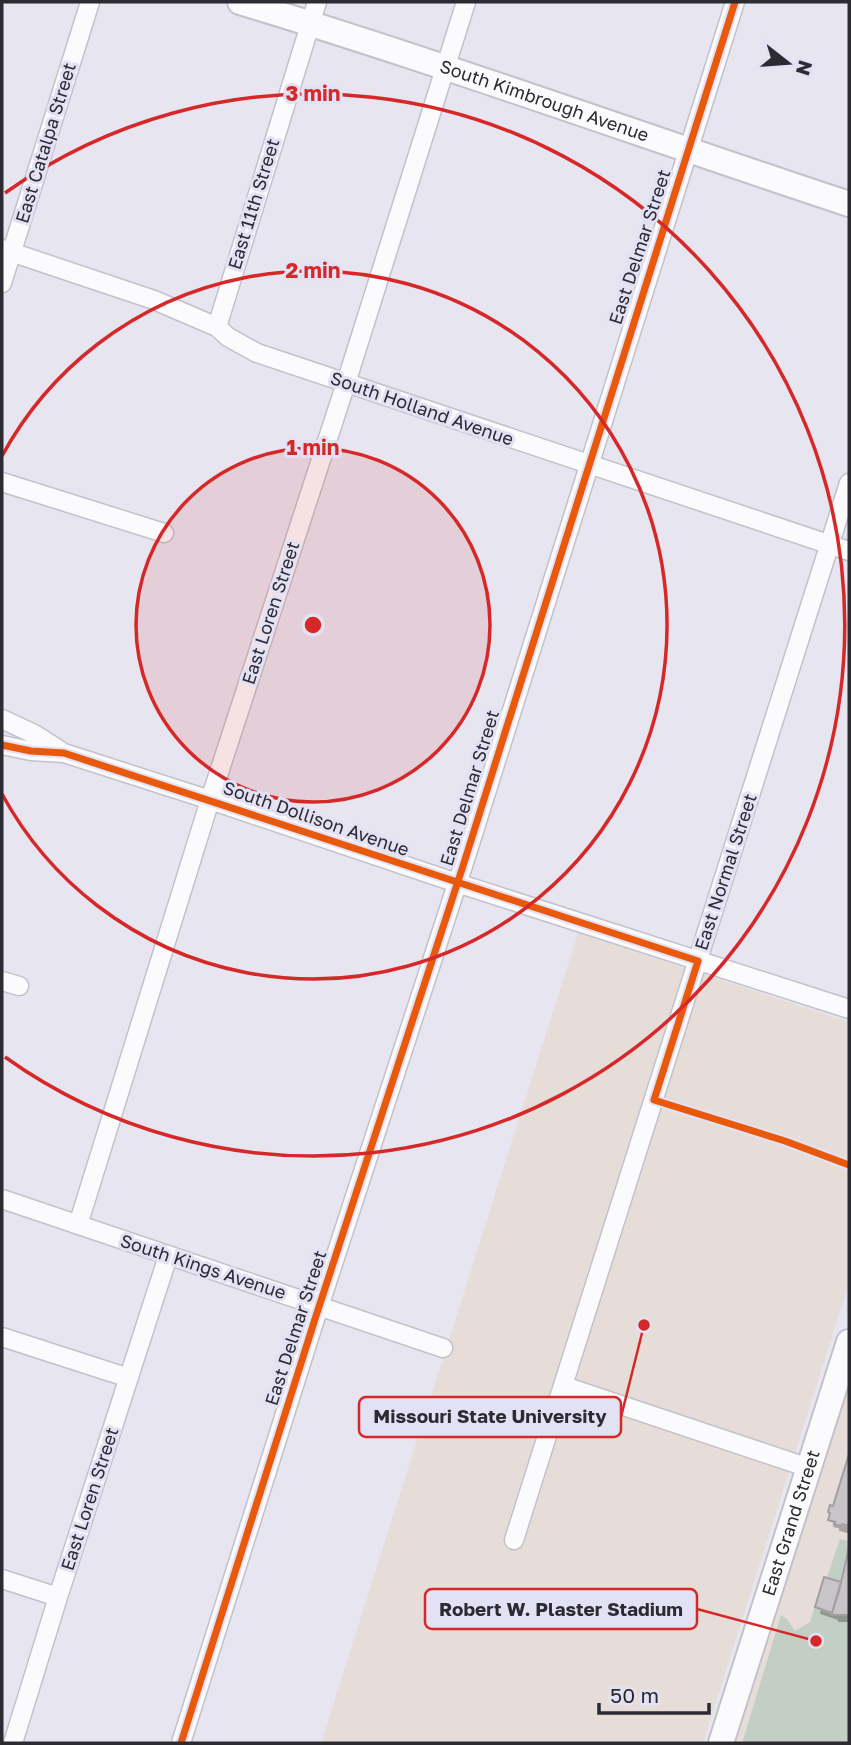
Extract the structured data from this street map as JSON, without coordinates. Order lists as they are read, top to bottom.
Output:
{
  "streets": {
    "main road": ["South Kimbrough Avenue", "East Grand Street"],
    "street": [
      "East Catalpa Street",
      "East 11th Street",
      "East Delmar Street",
      "South Holland Avenue",
      "East Loren Street",
      "South Dollison Avenue",
      "East Normal Street",
      "South Kings Avenue"
    ]
  },
  "crossings": [
    ["South Kimbrough Avenue", "East 11th Street"],
    ["South Kimbrough Avenue", "East Delmar Street"],
    ["South Kimbrough Avenue", "East Loren Street"],
    ["East Catalpa Street", "South Holland Avenue"],
    ["East 11th Street", "South Holland Avenue"],
    ["East Delmar Street", "South Holland Avenue"],
    ["East Delmar Street", "South Dollison Avenue"],
    ["East Delmar Street", "South Kings Avenue"],
    ["South Holland Avenue", "East Loren Street"],
    ["South Holland Avenue", "East Normal Street"],
    ["East Loren Street", "South Dollison Avenue"],
    ["East Loren Street", "South Kings Avenue"],
    ["South Dollison Avenue", "East Normal Street"]
  ],
  "places": ["Missouri State University", "Robert W. Plaster Stadium"],
  "scale_bar": "50 m",
  "north": "right",
  "rings": ["3 min", "2 min", "1 min"]
}
